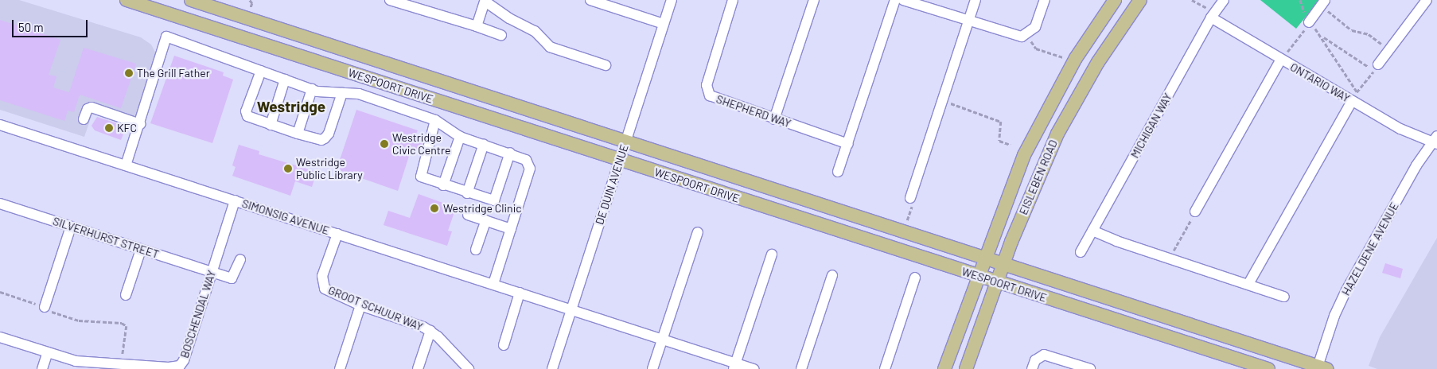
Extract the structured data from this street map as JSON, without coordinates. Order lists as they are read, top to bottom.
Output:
{
  "streets": {
    "main road": ["WESPOORT DRIVE", "EISLEBEN ROAD"],
    "street": [
      "ONTARIO WAY",
      "SHEPHERD WAY",
      "MICHIGAN WAY",
      "DE DUIN AVENUE",
      "SIMONSIG AVENUE",
      "SILVERHURST STREET",
      "HAZELDENE AVENUE",
      "GROOT SCHUUR WAY",
      "BOSCHENDAL WAY"
    ]
  },
  "crossings": [
    ["ONTARIO WAY", "MICHIGAN WAY"],
    ["ONTARIO WAY", "HAZELDENE AVENUE"],
    ["WESPOORT DRIVE", "EISLEBEN ROAD"],
    ["WESPOORT DRIVE", "DE DUIN AVENUE"],
    ["WESPOORT DRIVE", "HAZELDENE AVENUE"],
    ["DE DUIN AVENUE", "SIMONSIG AVENUE"],
    ["SIMONSIG AVENUE", "GROOT SCHUUR WAY"],
    ["SIMONSIG AVENUE", "BOSCHENDAL WAY"],
    ["SILVERHURST STREET", "BOSCHENDAL WAY"]
  ],
  "districts": ["Westridge"],
  "places": [
    "The Grill Father",
    "KFC",
    "Westridge Civic Centre",
    "Westridge Public Library",
    "Westridge Clinic"
  ],
  "scale_bar": "50 m"
}
